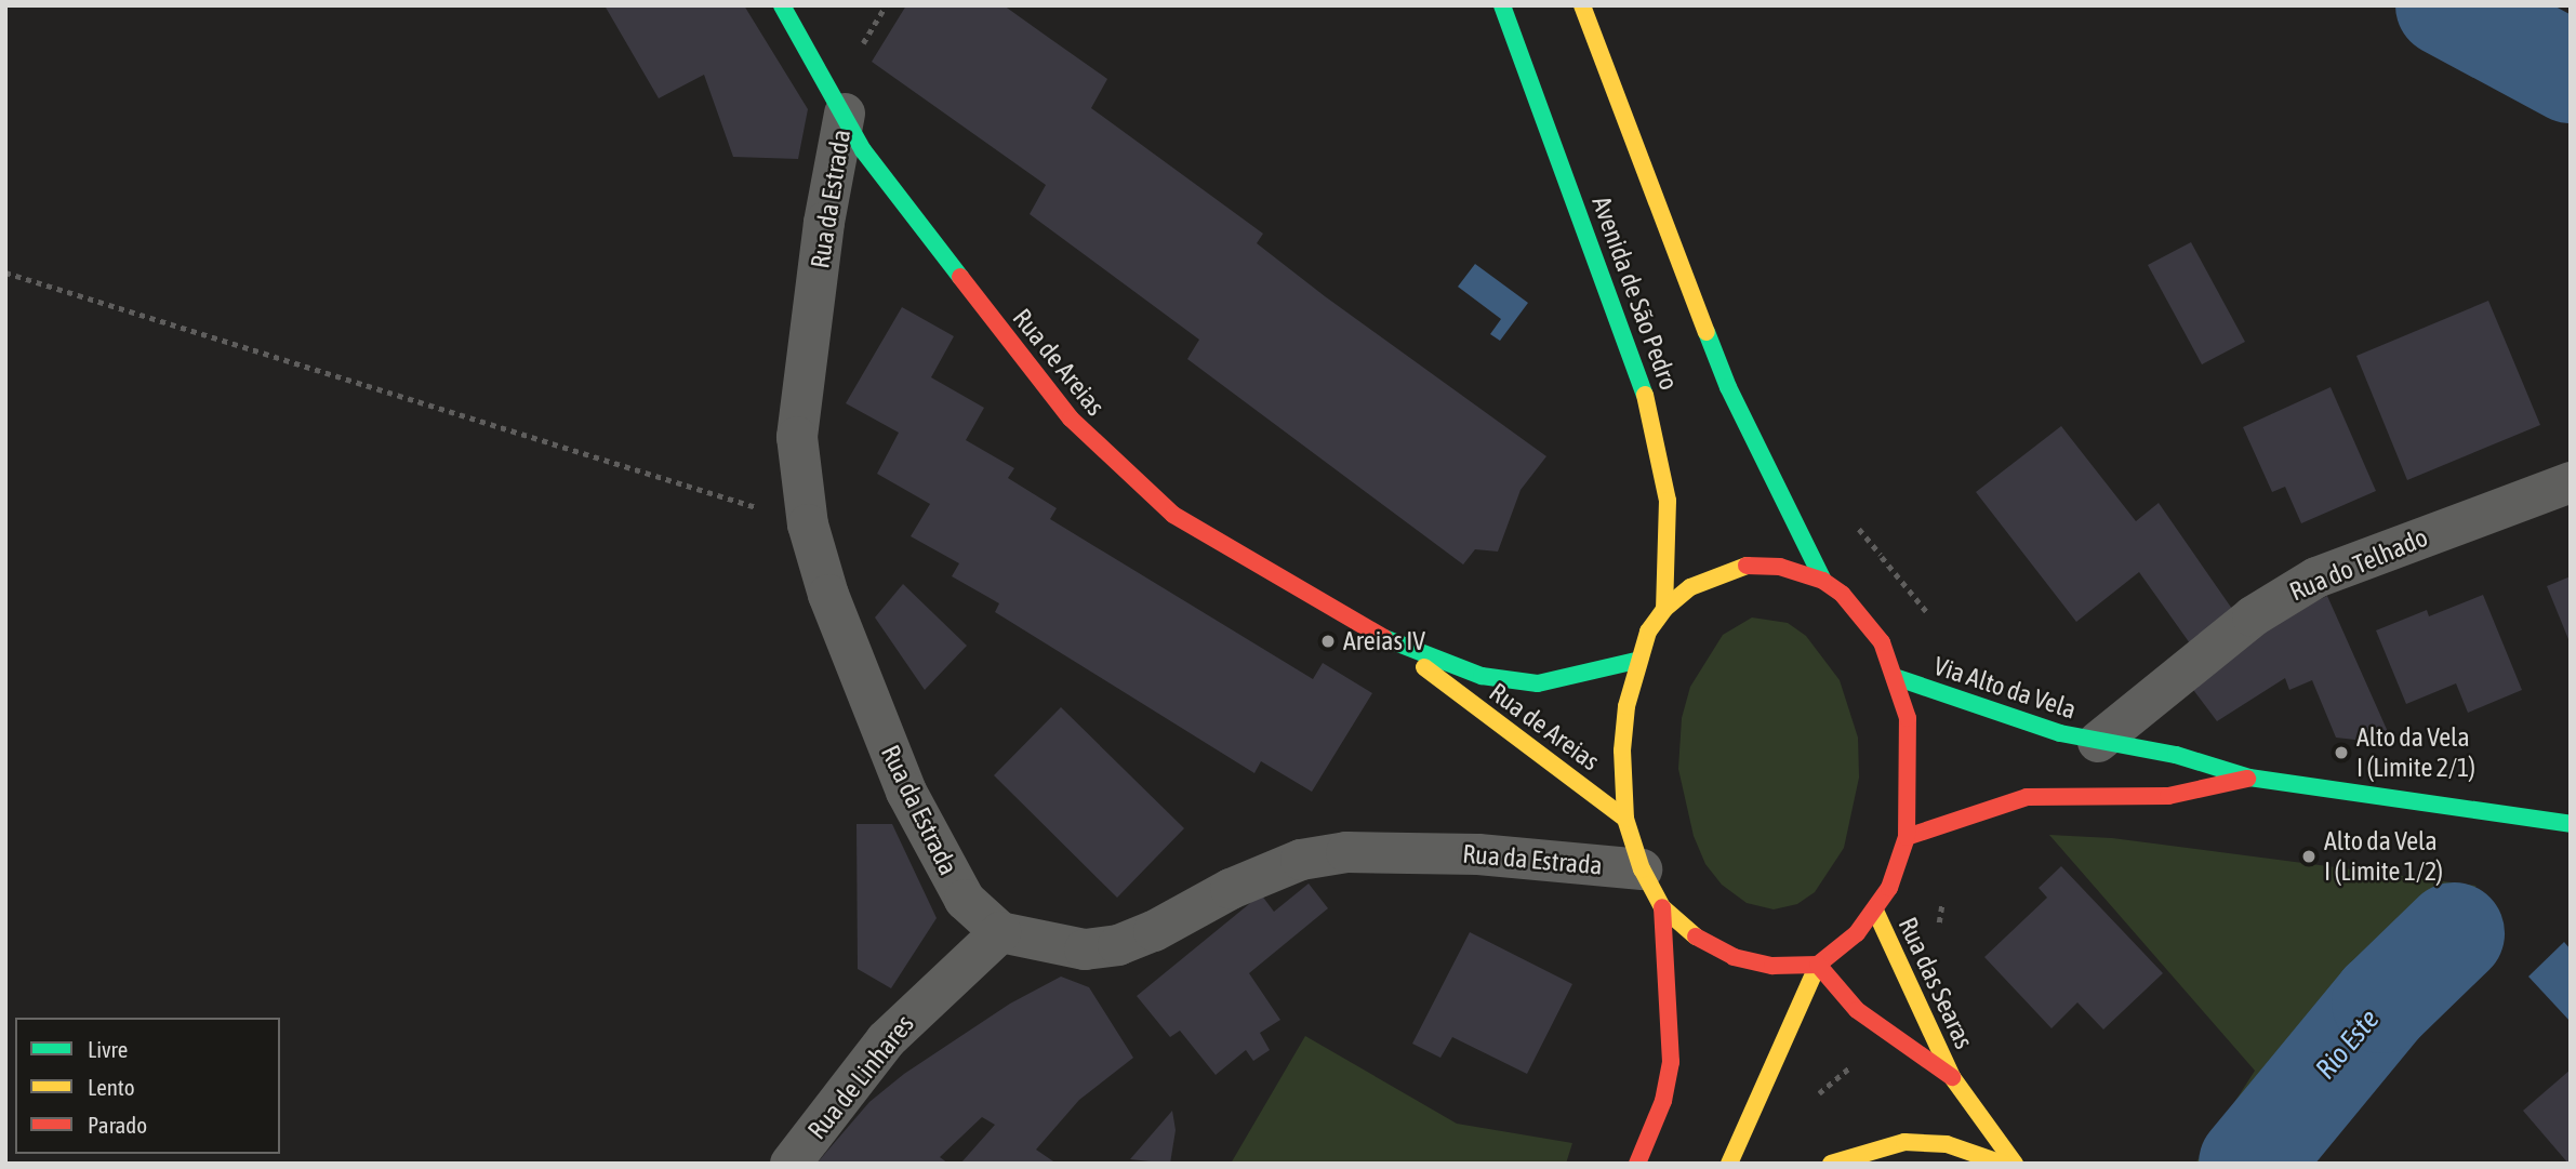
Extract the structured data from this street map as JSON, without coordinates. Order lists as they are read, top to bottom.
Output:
{
  "streets": {
    "main road": [
      "Avenida de São Pedro",
      "Rua de Areias",
      "Via Alto da Vela",
      "Rua das Searas"
    ],
    "street": ["Rua da Estrada", "Rua do Telhado", "Rua de Linhares"]
  },
  "crossings": [
    ["Rua da Estrada", "Avenida de São Pedro"],
    ["Rua da Estrada", "Rua de Areias"],
    ["Rua da Estrada", "Rua de Linhares"],
    ["Avenida de São Pedro", "Rua de Areias"],
    ["Avenida de São Pedro", "Via Alto da Vela"],
    ["Avenida de São Pedro", "Rua das Searas"],
    ["Rua do Telhado", "Via Alto da Vela"]
  ],
  "water": ["Rio Este"],
  "places": ["Areias IV", "Alto da Vela I (Limite 2/1)", "Alto da Vela I (Limite 1/2)"],
  "legend": ["Livre", "Lento", "Parado"]
}
